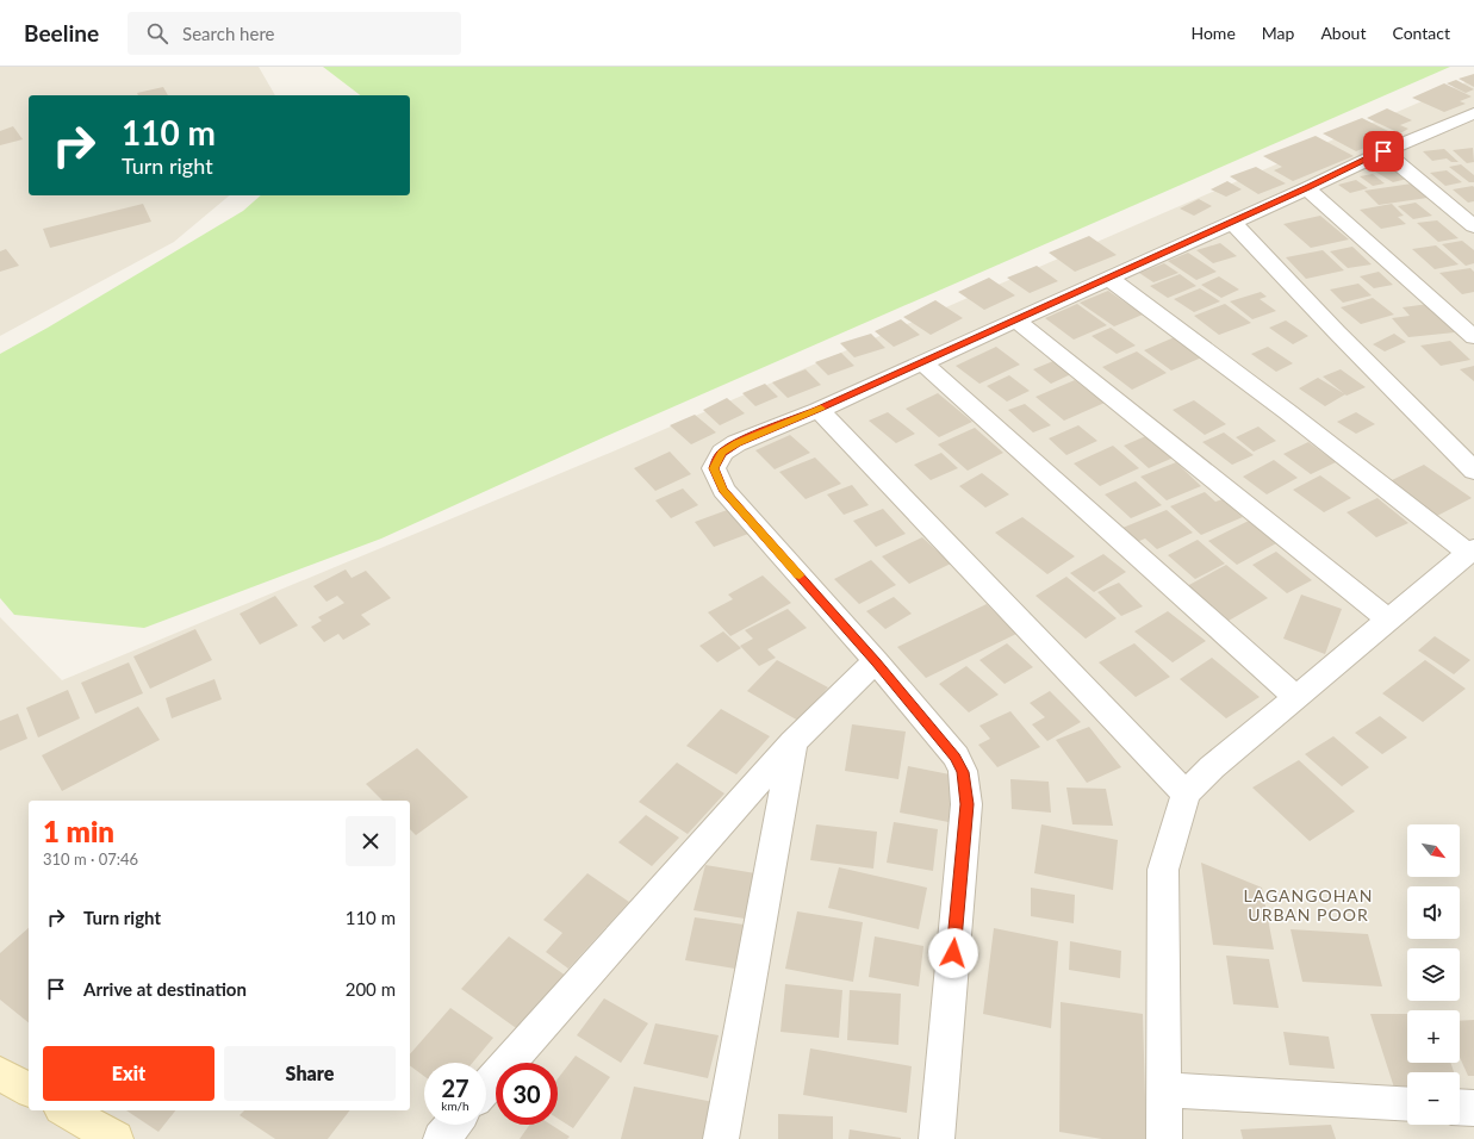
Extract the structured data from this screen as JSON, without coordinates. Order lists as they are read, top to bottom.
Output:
{
  "districts": ["LAGANGOHAN URBAN POOR"],
  "north": "bottom right",
  "page": {
    "header": "Beeline",
    "search": "Search here",
    "nav": [
      "Home",
      "Map",
      "About",
      "Contact"
    ],
    "turn": ["110 m", "Turn right"],
    "heading": ["1 min", "310 m · 07:46"],
    "map_buttons": ["+", "−"],
    "list": [
      {
        "name": "Turn right",
        "value": "110 m"
      },
      {
        "name": "Arrive at destination",
        "value": "200 m"
      }
    ],
    "buttons": ["Exit", "Share"],
    "speed": "27 km/h",
    "limit": "30"
  }
}
